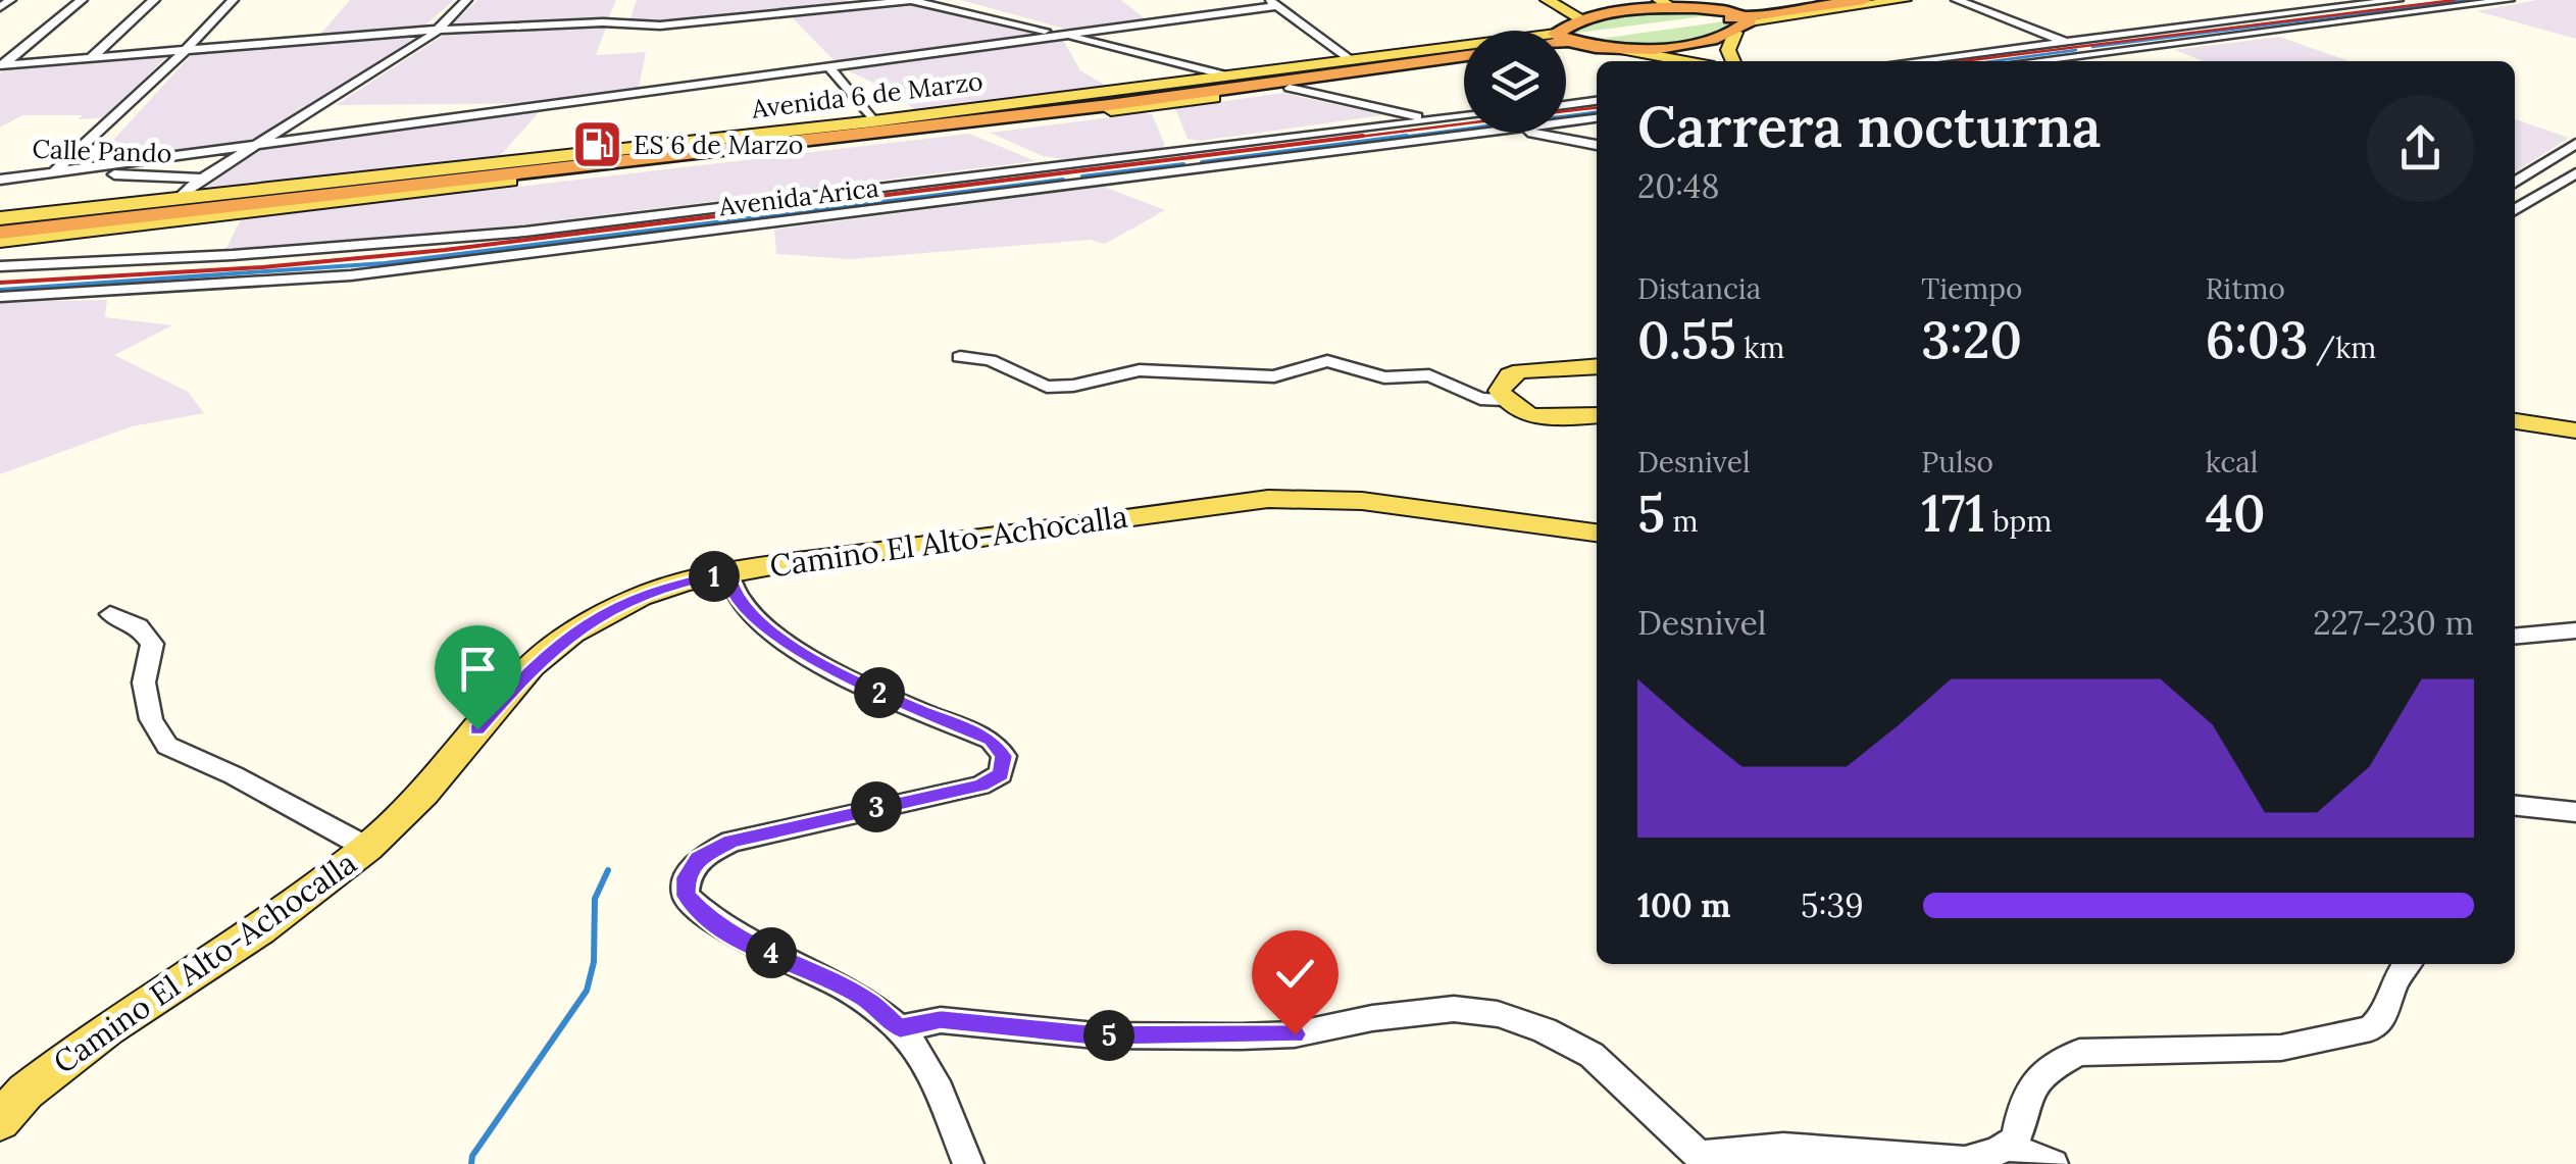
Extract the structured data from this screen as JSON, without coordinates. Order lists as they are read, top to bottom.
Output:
{
  "streets": {
    "highway": ["Avenida 6 de Marzo"],
    "main road": ["Camino El Alto-Achocalla"],
    "street": ["Calle Pando", "Avenida Arica"]
  },
  "places": {
    "fuel station": ["ES 6 de Marzo"]
  },
  "page": {
    "heading": ["Carrera nocturna", "20:48"],
    "stats": [
      ["Distancia", "0.55 km"],
      ["Tiempo", "3:20"],
      ["Ritmo", "6:03 /km"],
      ["Desnivel", "5 m"],
      ["Pulso", "171 bpm"],
      ["kcal", "40"]
    ],
    "pins": [
      "1",
      "2",
      "3",
      "4",
      "5"
    ],
    "chart": ["Desnivel", "227–230 m"],
    "list": [
      {
        "name": "100 m",
        "note": "5:39"
      }
    ]
  }
}
